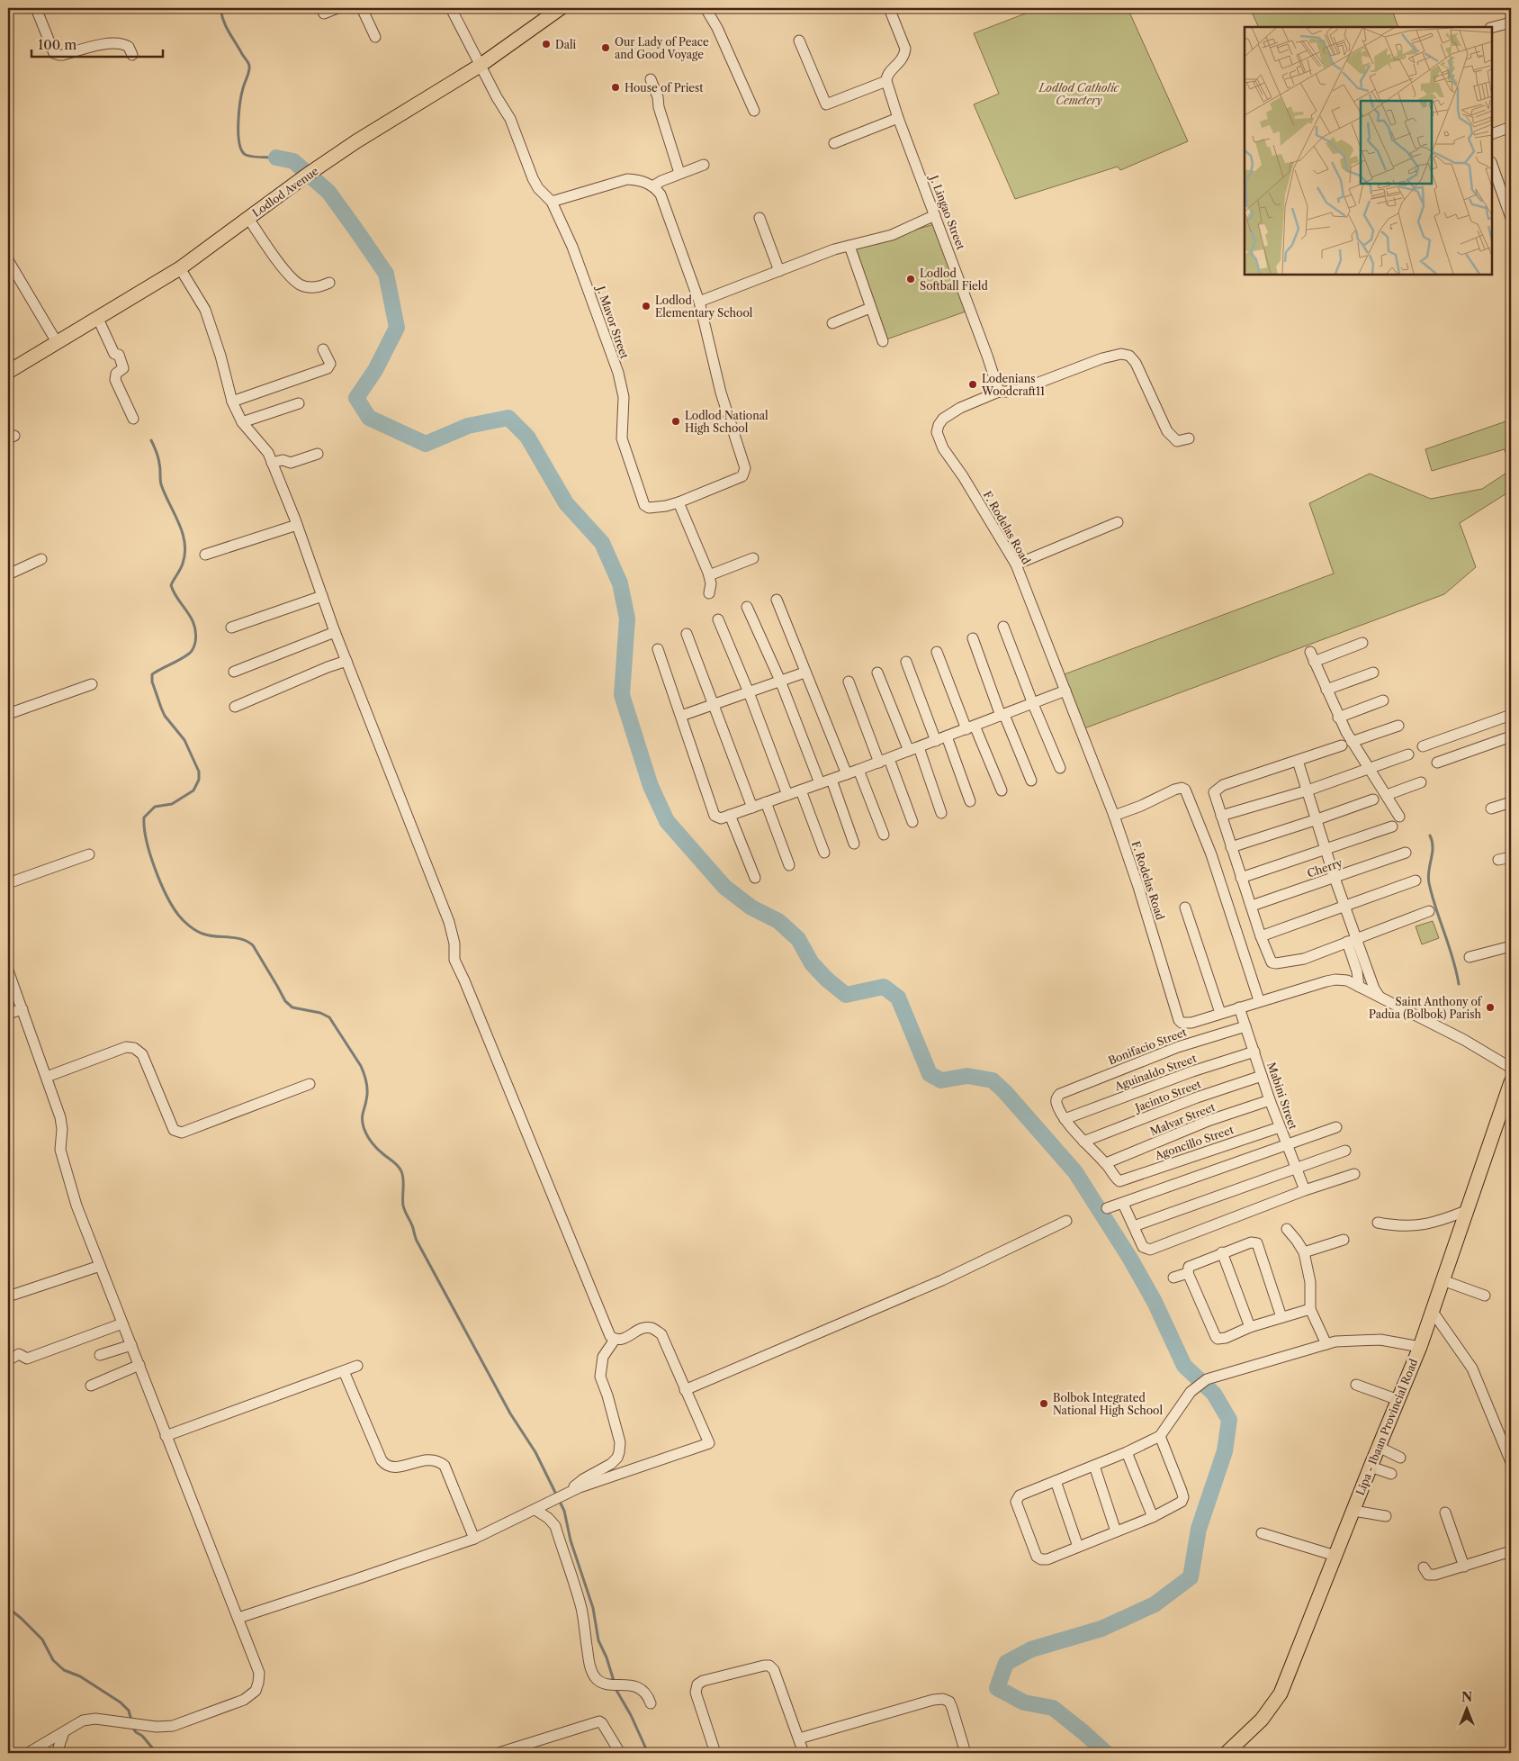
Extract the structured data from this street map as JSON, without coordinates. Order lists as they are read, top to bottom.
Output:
{
  "streets": {
    "main road": ["Lodlod Avenue", "Lipa - Ibaan Provincial Road"],
    "street": [
      "J. Lingao Street",
      "J. Mavor Street",
      "F. Rodelas Road",
      "Cherry",
      "Bonifacio Street",
      "Aguinaldo Street",
      "Jacinto Street",
      "Mabini Street",
      "Malvar Street",
      "Agoncillo Street"
    ]
  },
  "crossings": [
    ["Lodlod Avenue", "J. Mavor Street"],
    ["J. Lingao Street", "F. Rodelas Road"],
    ["F. Rodelas Road", "Mabini Street"],
    ["Bonifacio Street", "Aguinaldo Street"],
    ["Bonifacio Street", "Mabini Street"],
    ["Aguinaldo Street", "Mabini Street"],
    ["Jacinto Street", "Mabini Street"],
    ["Mabini Street", "Malvar Street"],
    ["Mabini Street", "Agoncillo Street"],
    ["Malvar Street", "Agoncillo Street"]
  ],
  "parks": ["Lodlod Catholic Cemetery"],
  "places": [
    "Dali",
    "Our Lady of Peace and Good Voyage",
    "House of Priest",
    "Lodlod Softball Field",
    "Lodlod Elementary School",
    "Lodenians Woodcraft11",
    "Lodlod National High School",
    "Saint Anthony of Padua (Bolbok) Parish",
    "Bolbok Integrated National High School"
  ],
  "scale_bar": "100 m",
  "north": "top"
}
